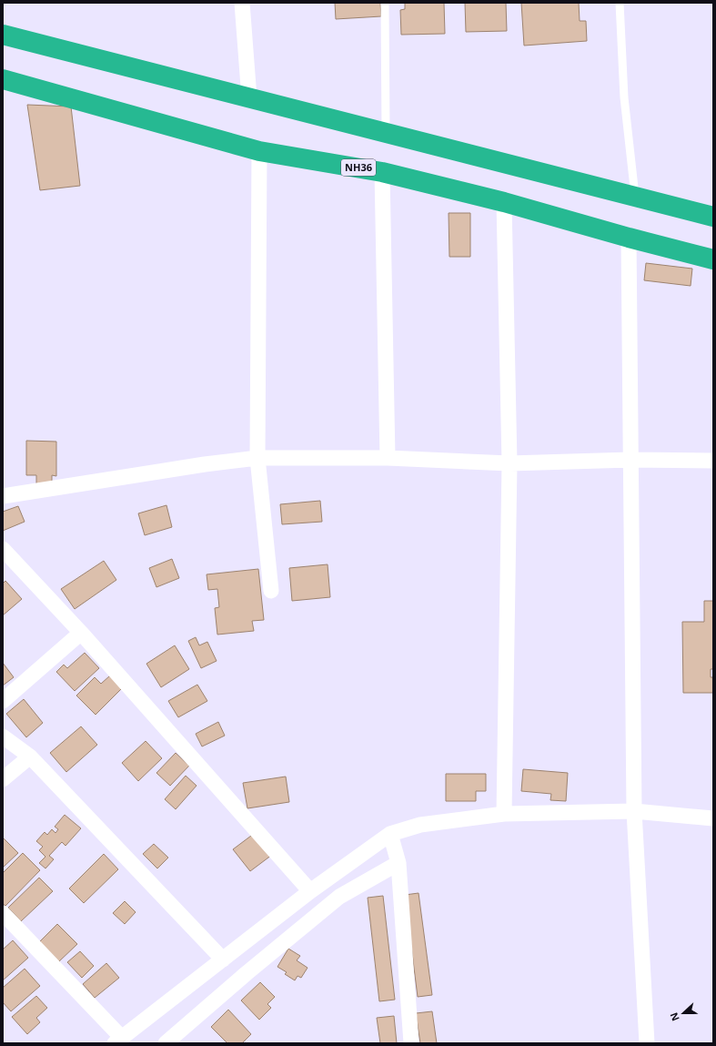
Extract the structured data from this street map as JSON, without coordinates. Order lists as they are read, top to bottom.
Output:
{
  "streets": {
    "highway": ["NH36"]
  },
  "north": "left"
}
